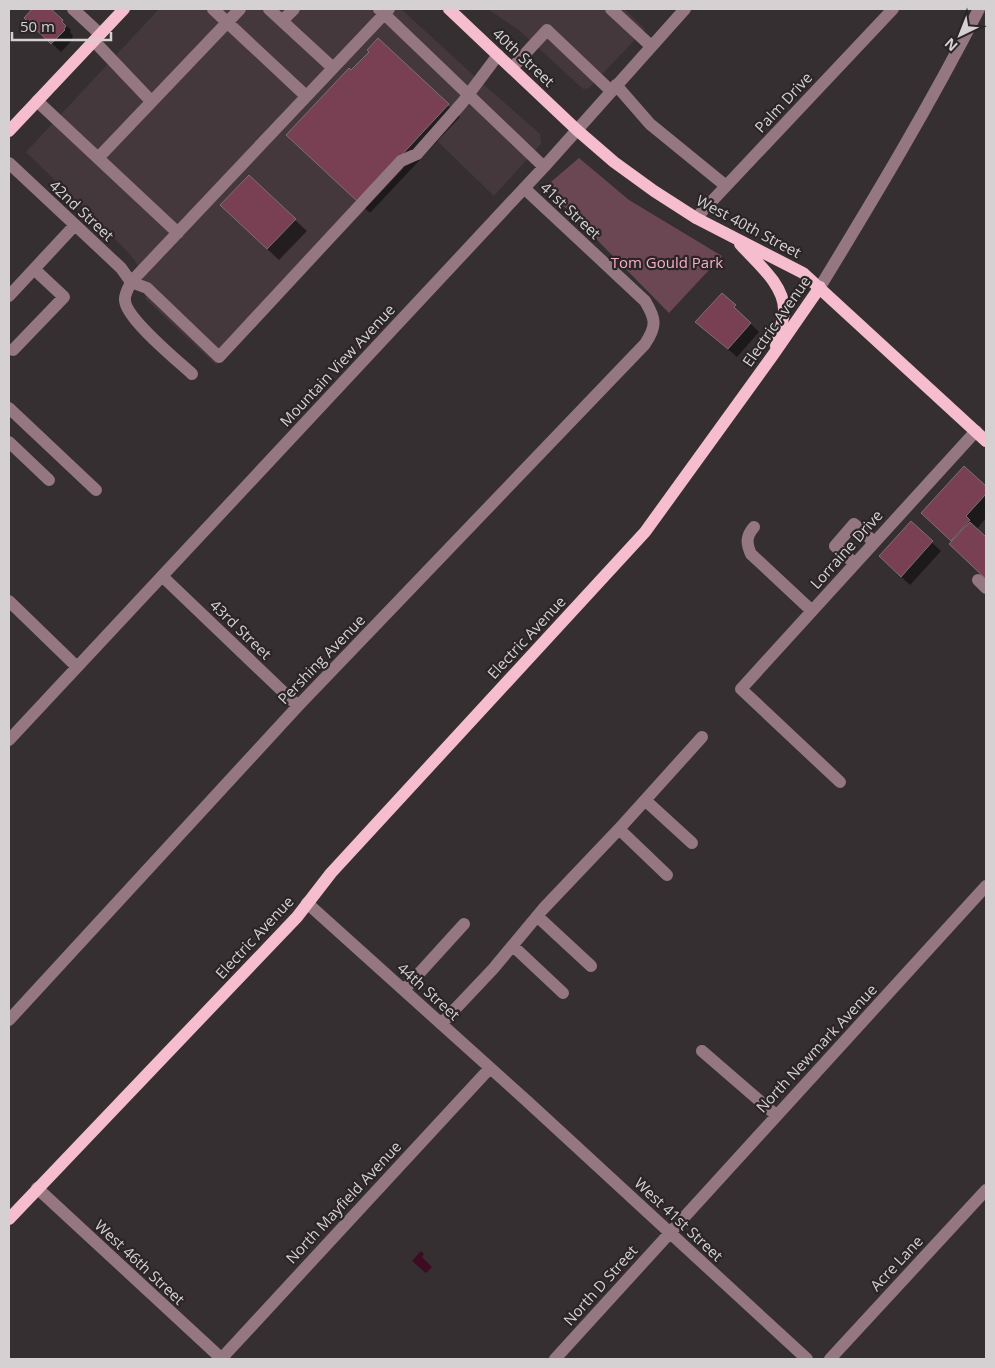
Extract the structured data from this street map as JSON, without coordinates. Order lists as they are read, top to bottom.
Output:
{
  "streets": {
    "main road": ["40th Street", "West 40th Street", "Electric Avenue"],
    "street": [
      "Palm Drive",
      "42nd Street",
      "41st Street",
      "Mountain View Avenue",
      "Lorraine Drive",
      "43rd Street",
      "Pershing Avenue",
      "44th Street",
      "North Newmark Avenue",
      "North Mayfield Avenue",
      "West 41st Street",
      "West 46th Street",
      "Acre Lane",
      "North D Street"
    ]
  },
  "crossings": [
    ["40th Street", "West 40th Street"],
    ["40th Street", "Mountain View Avenue"],
    ["Palm Drive", "West 40th Street"],
    ["41st Street", "Mountain View Avenue"],
    ["41st Street", "Pershing Avenue"],
    ["West 40th Street", "Electric Avenue"],
    ["West 40th Street", "Mountain View Avenue"],
    ["West 40th Street", "Lorraine Drive"],
    ["Electric Avenue", "44th Street"],
    ["Electric Avenue", "West 46th Street"],
    ["Mountain View Avenue", "43rd Street"],
    ["43rd Street", "Pershing Avenue"],
    ["44th Street", "North Mayfield Avenue"],
    ["44th Street", "West 41st Street"],
    ["North Newmark Avenue", "West 41st Street"],
    ["North Newmark Avenue", "North D Street"],
    ["North Mayfield Avenue", "West 46th Street"],
    ["West 41st Street", "North D Street"]
  ],
  "parks": ["Tom Gould Park"],
  "scale_bar": "50 m",
  "north": "bottom left"
}
